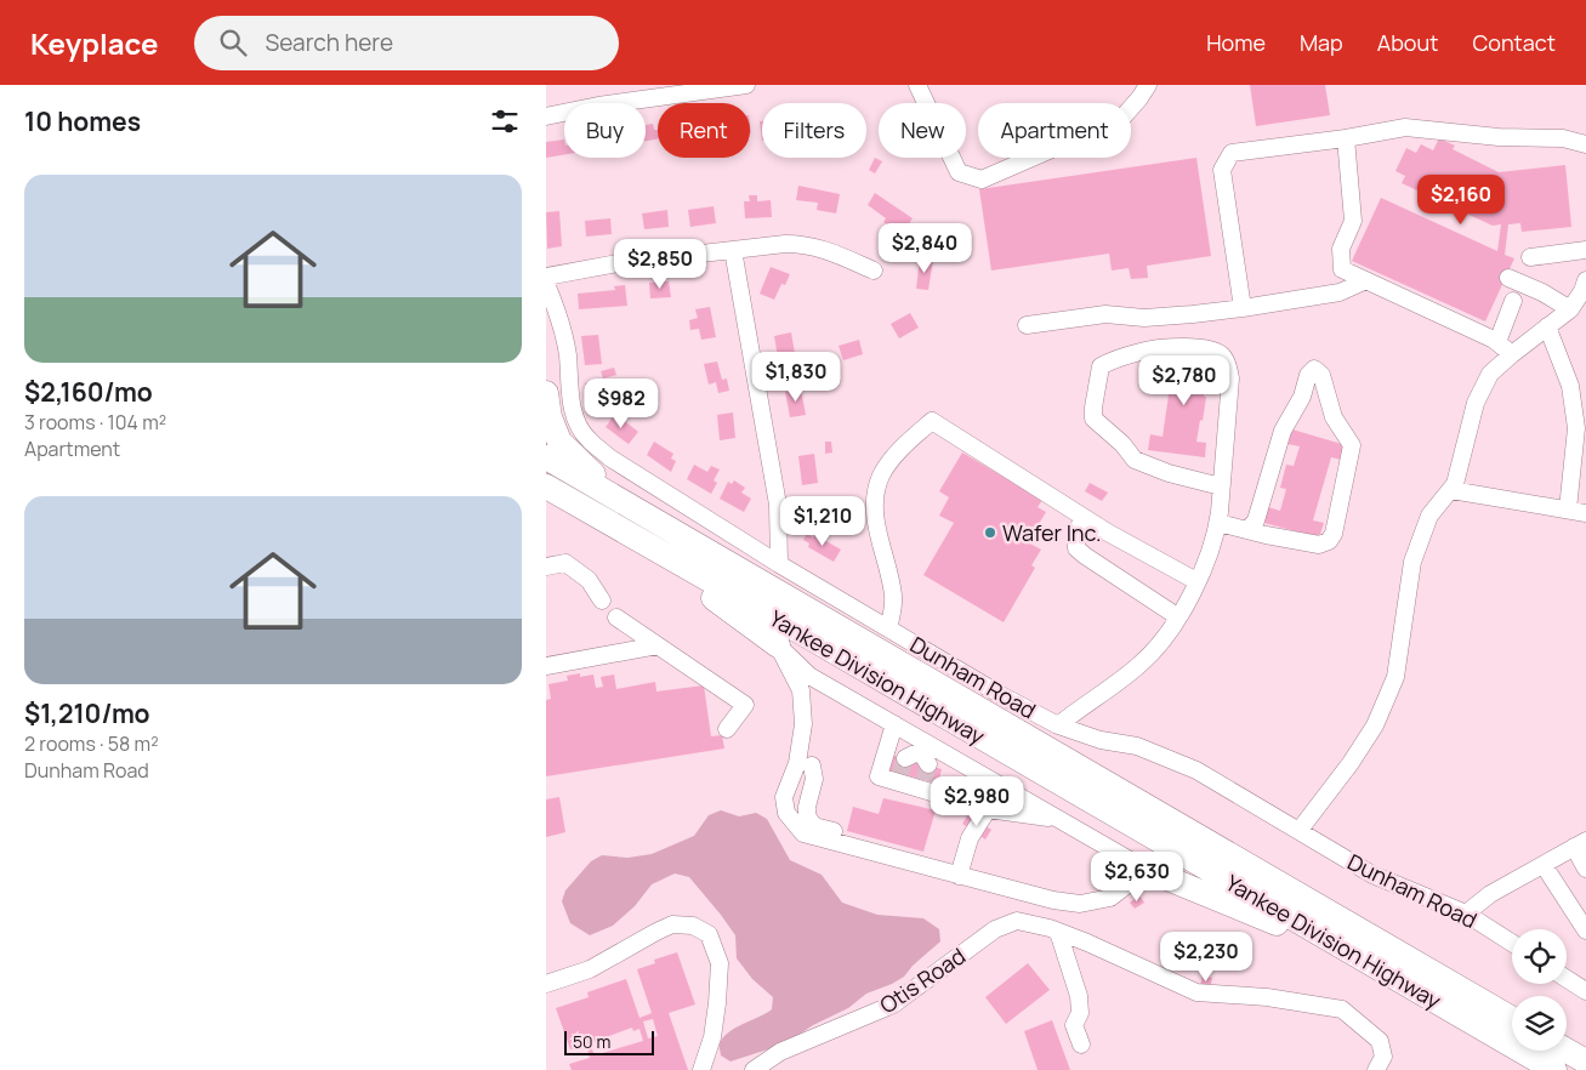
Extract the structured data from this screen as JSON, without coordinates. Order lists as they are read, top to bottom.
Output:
{
  "streets": {
    "highway": ["Yankee Division Highway"],
    "street": ["Dunham Road", "Otis Road"]
  },
  "places": ["Wafer Inc."],
  "scale_bar": "50 m",
  "page": {
    "header": "Keyplace",
    "search": "Search here",
    "nav": [
      "Home",
      "Map",
      "About",
      "Contact"
    ],
    "heading": "10 homes",
    "chip": [
      "Buy",
      "Rent",
      "Filters",
      "New",
      "Apartment"
    ],
    "list": [
      {
        "name": "$2,160/mo",
        "note": "3 rooms · 104 m² · Apartment"
      },
      {
        "name": "$1,210/mo",
        "note": "2 rooms · 58 m² · Dunham Road"
      }
    ],
    "price": [
      "$2,160",
      "$2,840",
      "$2,850",
      "$1,830",
      "$2,780",
      "$982",
      "$1,210",
      "$2,980",
      "$2,630",
      "$2,230"
    ],
    "scale": "50 m"
  }
}
